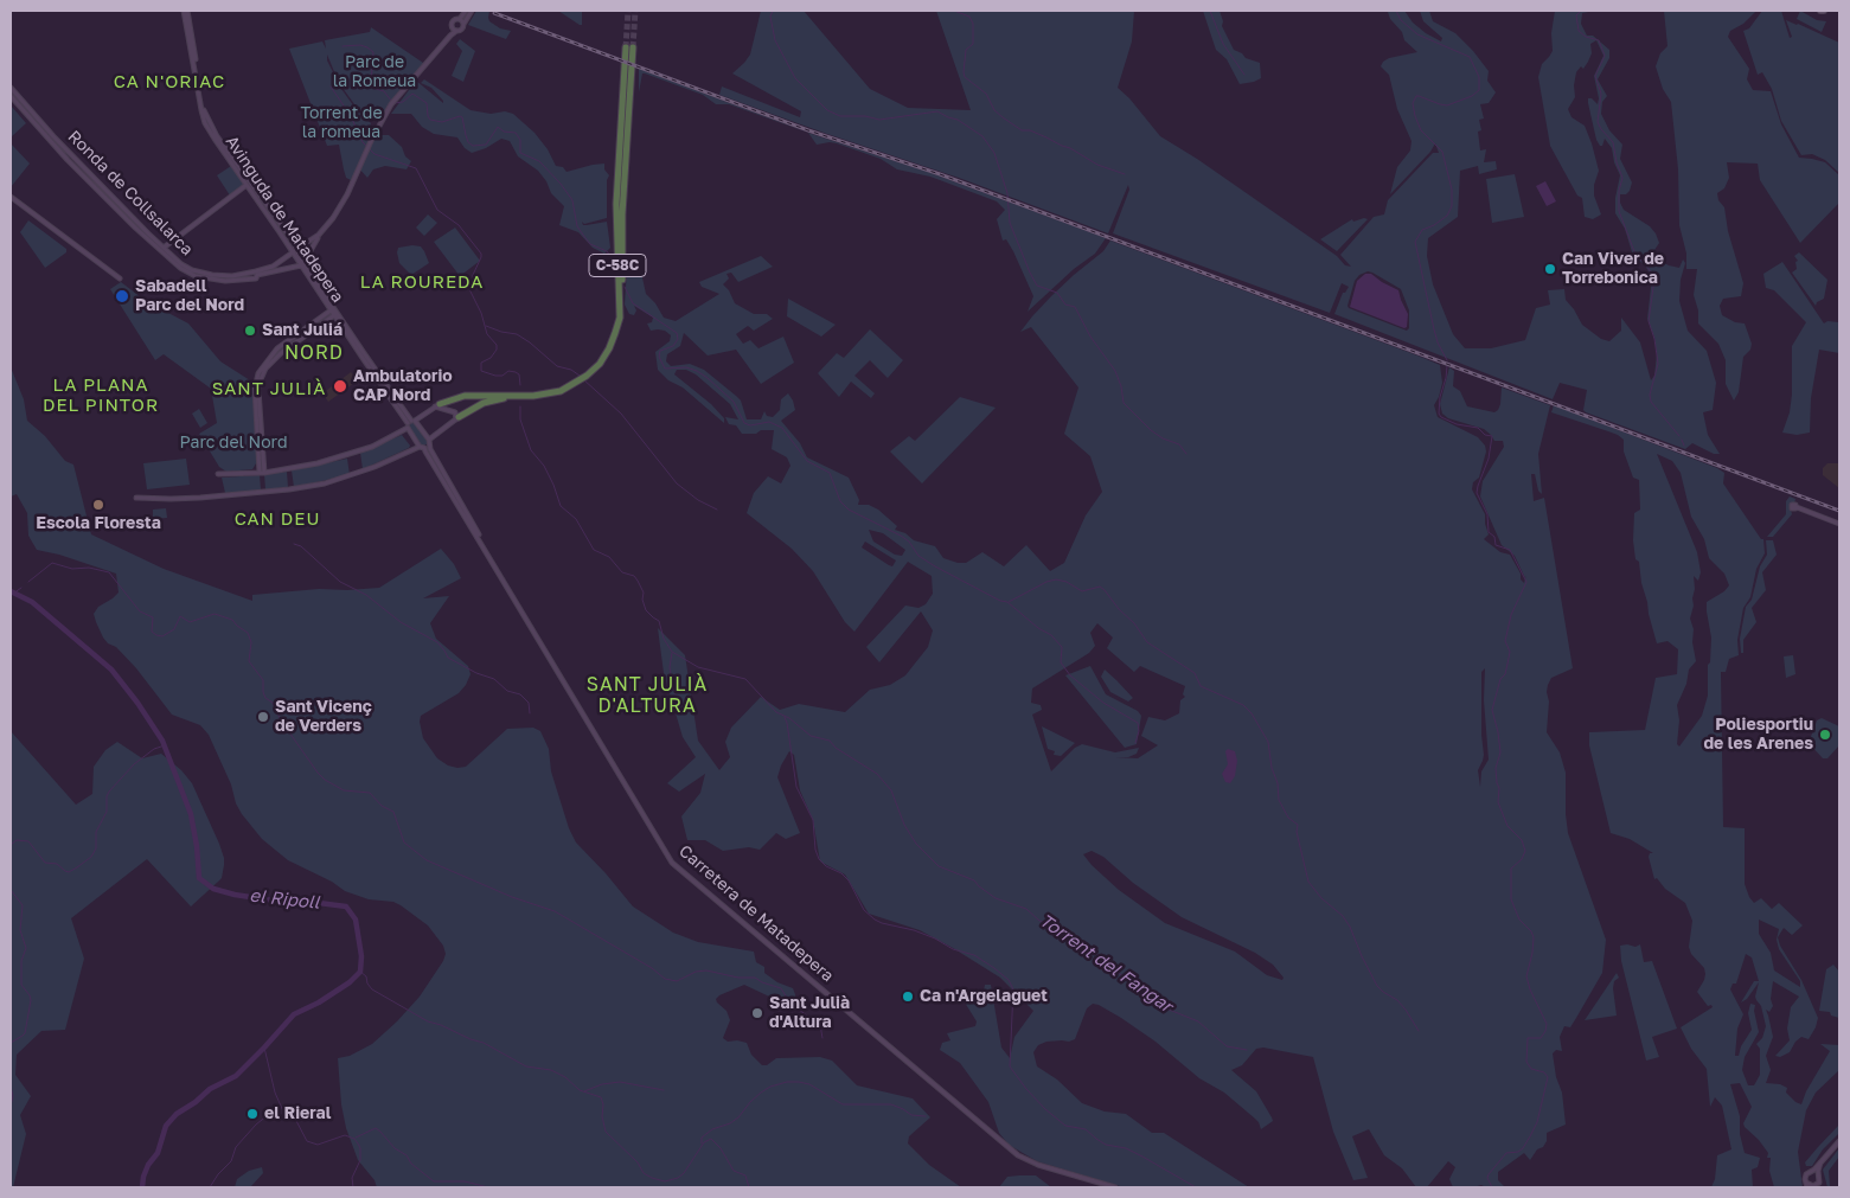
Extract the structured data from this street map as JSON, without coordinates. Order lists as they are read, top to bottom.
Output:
{
  "streets": {
    "highway": ["C-58C"],
    "street": ["Ronda de Collsalarca", "Avinguda de Matadepera", "Carretera de Matadepera"]
  },
  "crossings": [
    ["Avinguda de Matadepera", "C-58C"],
    ["Avinguda de Matadepera", "Carretera de Matadepera"]
  ],
  "districts": [
    "CA N'ORIAC",
    "LA ROUREDA",
    "NORD",
    "LA PLANA DEL PINTOR",
    "SANT JULIÀ",
    "CAN DEU",
    "SANT JULIÀ D'ALTURA"
  ],
  "water": ["el Ripoll", "Torrent del Fangar"],
  "parks": ["Parc de la Romeua", "Torrent de la romeua", "Parc del Nord"],
  "places": [
    "Can Viver de Torrebonica",
    "Sabadell Parc del Nord",
    "Sant Juliá",
    "Ambulatorio CAP Nord",
    "Escola Floresta",
    "Sant Vicenç de Verders",
    "Poliesportiu de les Arenes",
    "Ca n'Argelaguet",
    "Sant Julià d'Altura",
    "el Rieral"
  ]
}
